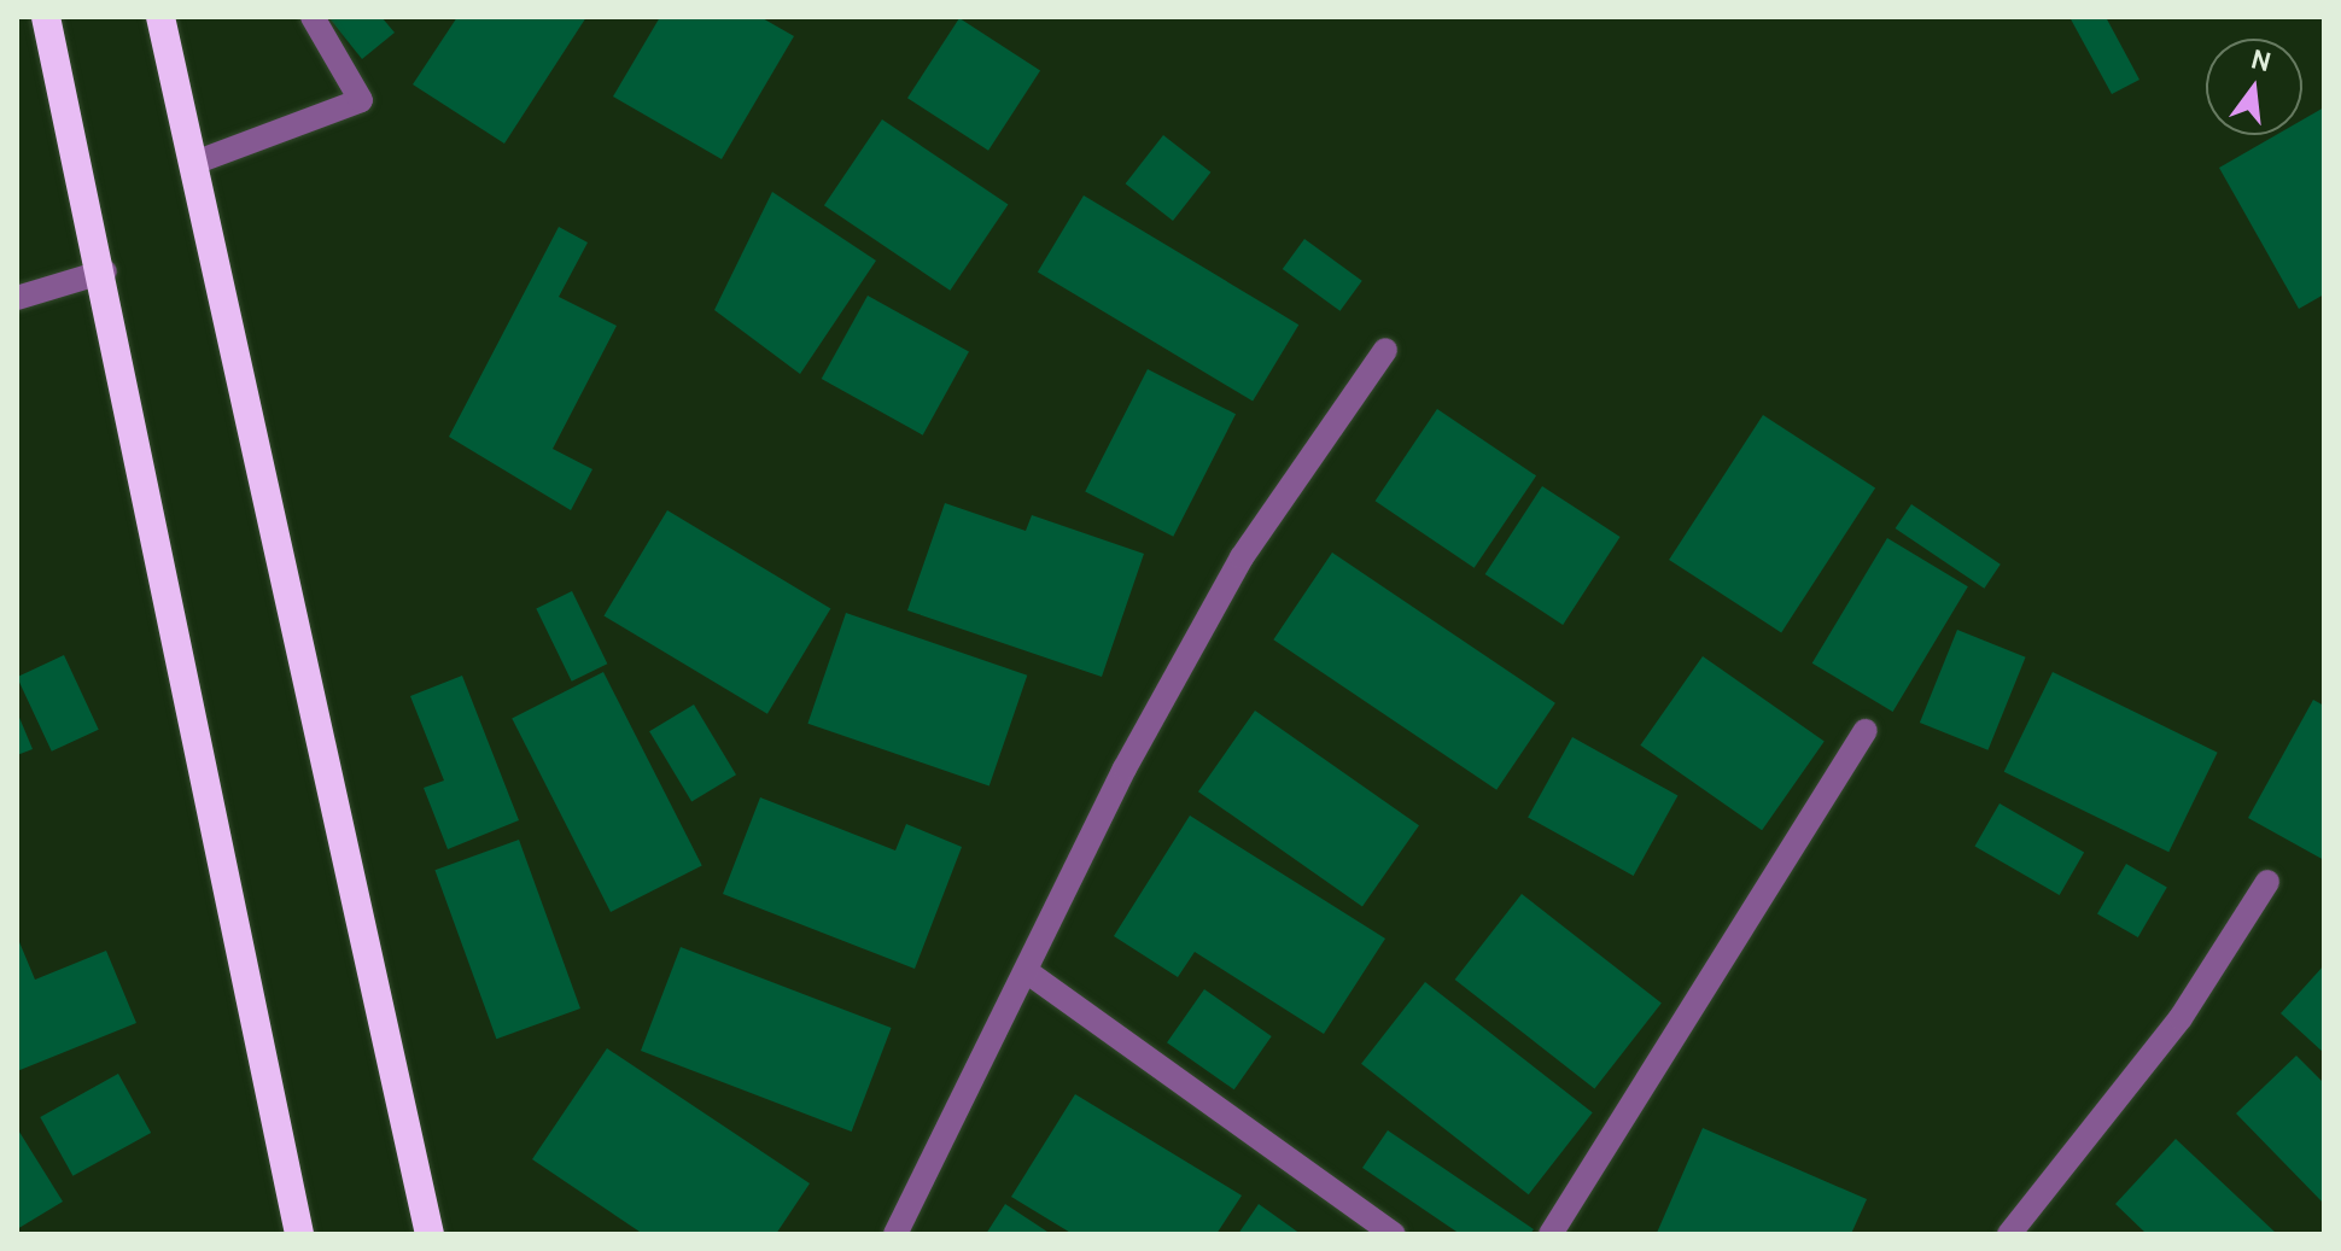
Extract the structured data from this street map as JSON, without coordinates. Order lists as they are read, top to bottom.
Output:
{
  "north": "top"
}
